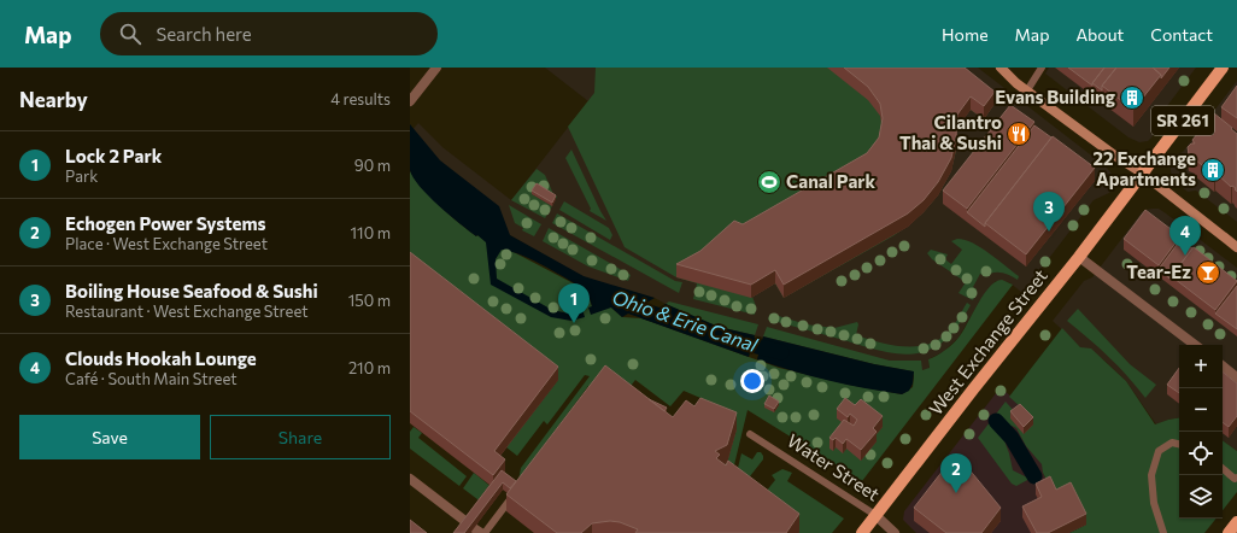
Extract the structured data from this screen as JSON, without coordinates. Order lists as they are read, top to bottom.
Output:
{
  "streets": {
    "main road": ["SR 261", "West Exchange Street"],
    "street": ["Water Street"]
  },
  "crossings": [
    ["SR 261", "West Exchange Street"],
    ["West Exchange Street", "Water Street"]
  ],
  "water": ["Ohio & Erie Canal"],
  "places": {
    "building": ["Evans Building", "22 Exchange Apartments"],
    "restaurant": ["Cilantro Thai & Sushi"],
    "sports": ["Canal Park"],
    "bar": ["Tear-Ez"]
  },
  "page": {
    "header": "Map",
    "search": "Search here",
    "nav": [
      "Home",
      "Map",
      "About",
      "Contact"
    ],
    "heading": ["Nearby", "4 results"],
    "list": [
      {
        "mark": "1",
        "name": "Lock 2 Park",
        "note": "Park",
        "value": "90 m"
      },
      {
        "mark": "2",
        "name": "Echogen Power Systems",
        "note": "Place · West Exchange Street",
        "value": "110 m"
      },
      {
        "mark": "3",
        "name": "Boiling House Seafood & Sushi",
        "note": "Restaurant · West Exchange Street",
        "value": "150 m"
      },
      {
        "mark": "4",
        "name": "Clouds Hookah Lounge",
        "note": "Café · South Main Street",
        "value": "210 m"
      }
    ],
    "pins": [
      "3",
      "4",
      "1",
      "2"
    ],
    "map_buttons": ["+", "−"],
    "buttons": ["Save", "Share"]
  }
}
